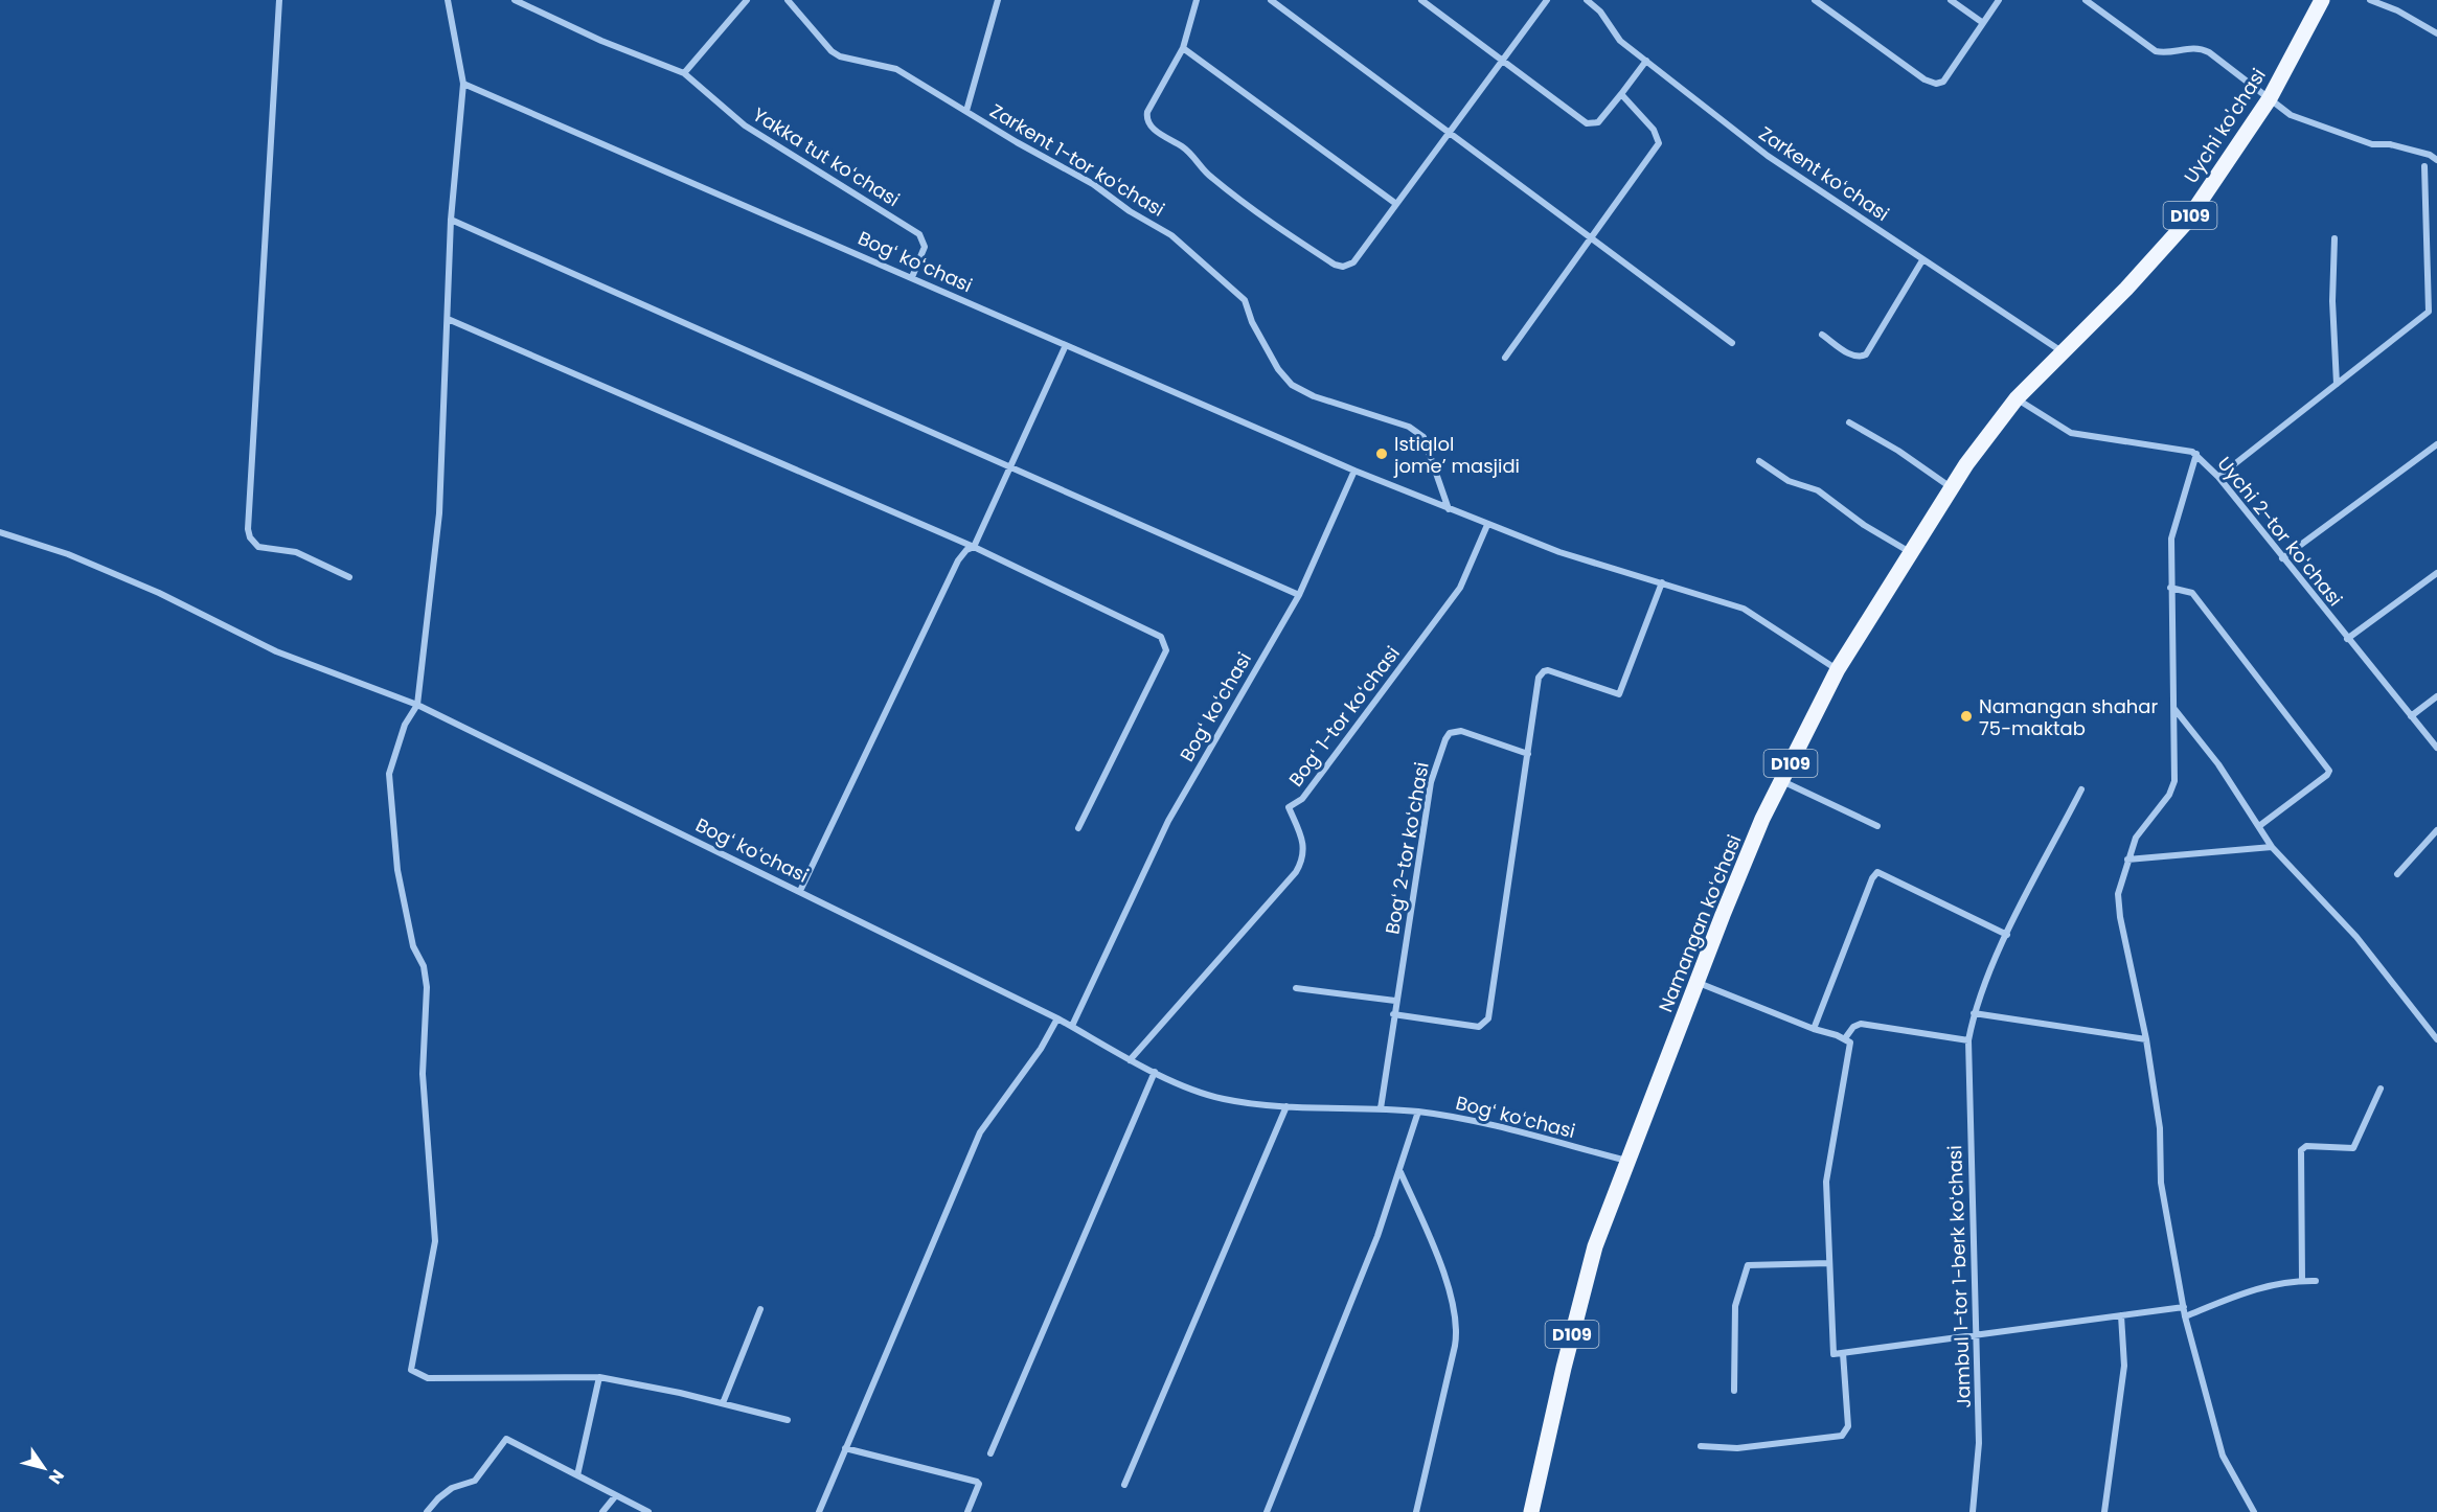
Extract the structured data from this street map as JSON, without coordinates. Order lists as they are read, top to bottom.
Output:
{
  "streets": {
    "main road": ["Uychi ko'chasi", "D109", "Namangan koʻchasi"],
    "street": [
      "Yakka tut koʻchasi",
      "Zarkent 1-tor koʻchasi",
      "Zarkent koʻchasi",
      "Bogʻ koʻchasi",
      "Uychi 2-tor koʻchasi",
      "Bogʻ 1-tor koʻchasi",
      "Bogʻ 2-tor koʻchasi",
      "Jambul 1-tor 1-berk koʻchasi"
    ]
  },
  "crossings": [
    ["Uychi ko'chasi", "Zarkent koʻchasi"],
    ["Uychi ko'chasi", "Uychi 2-tor koʻchasi"],
    ["Uychi ko'chasi", "Namangan koʻchasi"],
    ["Yakka tut koʻchasi", "Bogʻ koʻchasi"],
    ["Zarkent 1-tor koʻchasi", "Bogʻ koʻchasi"],
    ["Bogʻ koʻchasi", "Bogʻ 1-tor koʻchasi"],
    ["Bogʻ koʻchasi", "Bogʻ 2-tor koʻchasi"],
    ["Bogʻ koʻchasi", "Namangan koʻchasi"],
    ["Uychi 2-tor koʻchasi", "Namangan koʻchasi"]
  ],
  "places": ["Istiqlol jome’ masjidi", "Namangan shahar 75-maktab"],
  "north": "bottom right"
}
